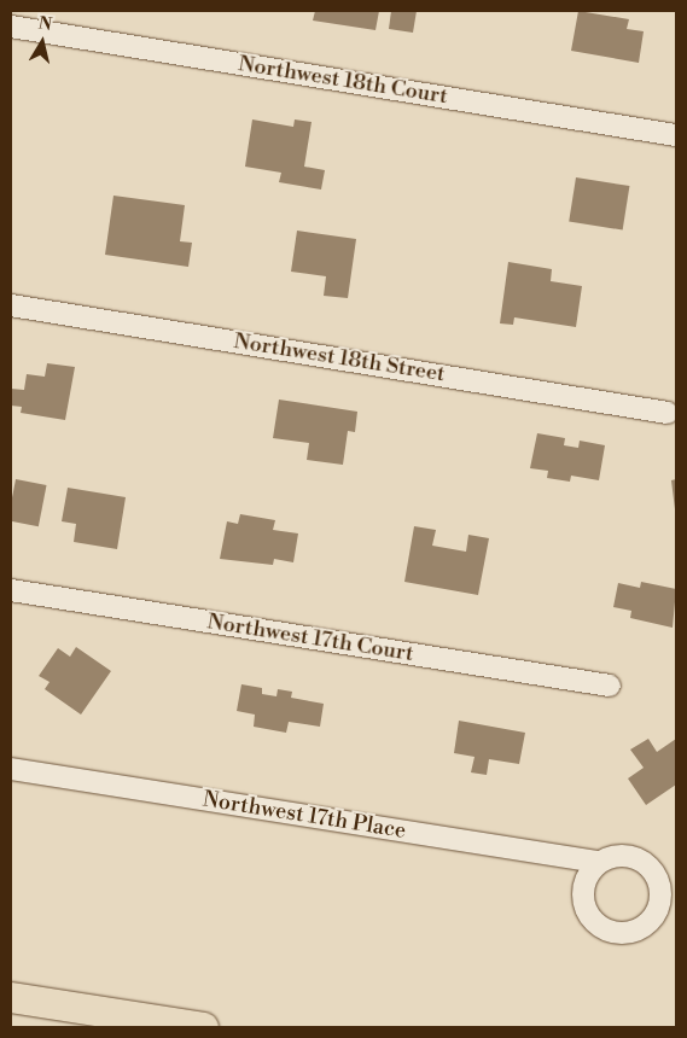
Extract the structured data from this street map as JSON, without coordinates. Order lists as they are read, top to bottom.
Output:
{
  "streets": {
    "street": [
      "Northwest 18th Court",
      "Northwest 18th Street",
      "Northwest 17th Court",
      "Northwest 17th Place"
    ]
  },
  "north": "top"
}
